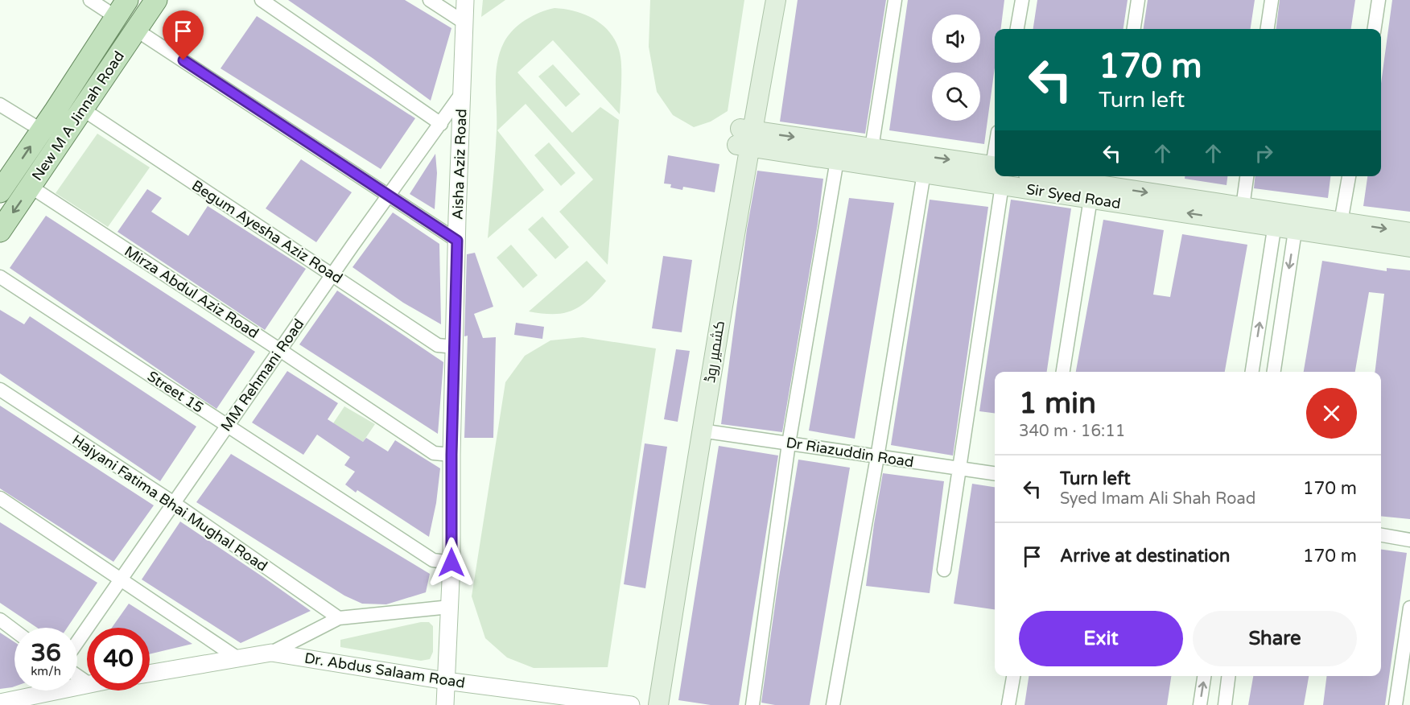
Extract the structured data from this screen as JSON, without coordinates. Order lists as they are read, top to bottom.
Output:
{
  "streets": {
    "main road": ["New M A Jinnah Road", "Sir Syed Road", "کشمیر روڈ"],
    "street": [
      "Aisha Aziz Road",
      "Begum Ayesha Aziz Road",
      "Mirza Abdul Aziz Road",
      "MM Rehmani Road",
      "Street 15",
      "Dr Riazuddin Road",
      "Hajyani Fatima Bhai Mughal Road",
      "Dr. Abdus Salaam Road"
    ]
  },
  "crossings": [
    ["New M A Jinnah Road", "Begum Ayesha Aziz Road"],
    ["New M A Jinnah Road", "Mirza Abdul Aziz Road"],
    ["Aisha Aziz Road", "Begum Ayesha Aziz Road"],
    ["Aisha Aziz Road", "Mirza Abdul Aziz Road"],
    ["Aisha Aziz Road", "MM Rehmani Road"],
    ["Aisha Aziz Road", "Street 15"],
    ["Aisha Aziz Road", "Dr. Abdus Salaam Road"],
    ["Sir Syed Road", "کشمیر روڈ"],
    ["Begum Ayesha Aziz Road", "MM Rehmani Road"],
    ["Mirza Abdul Aziz Road", "MM Rehmani Road"],
    ["کشمیر روڈ", "Dr Riazuddin Road"],
    ["MM Rehmani Road", "Street 15"],
    ["MM Rehmani Road", "Hajyani Fatima Bhai Mughal Road"]
  ],
  "page": {
    "turn": ["170 m", "Turn left"],
    "heading": ["1 min", "340 m · 16:11"],
    "list": [
      {
        "name": "Turn left",
        "note": "Syed Imam Ali Shah Road",
        "value": "170 m"
      },
      {
        "name": "Arrive at destination",
        "value": "170 m"
      }
    ],
    "buttons": ["Exit", "Share"],
    "speed": "36 km/h",
    "limit": "40"
  }
}
